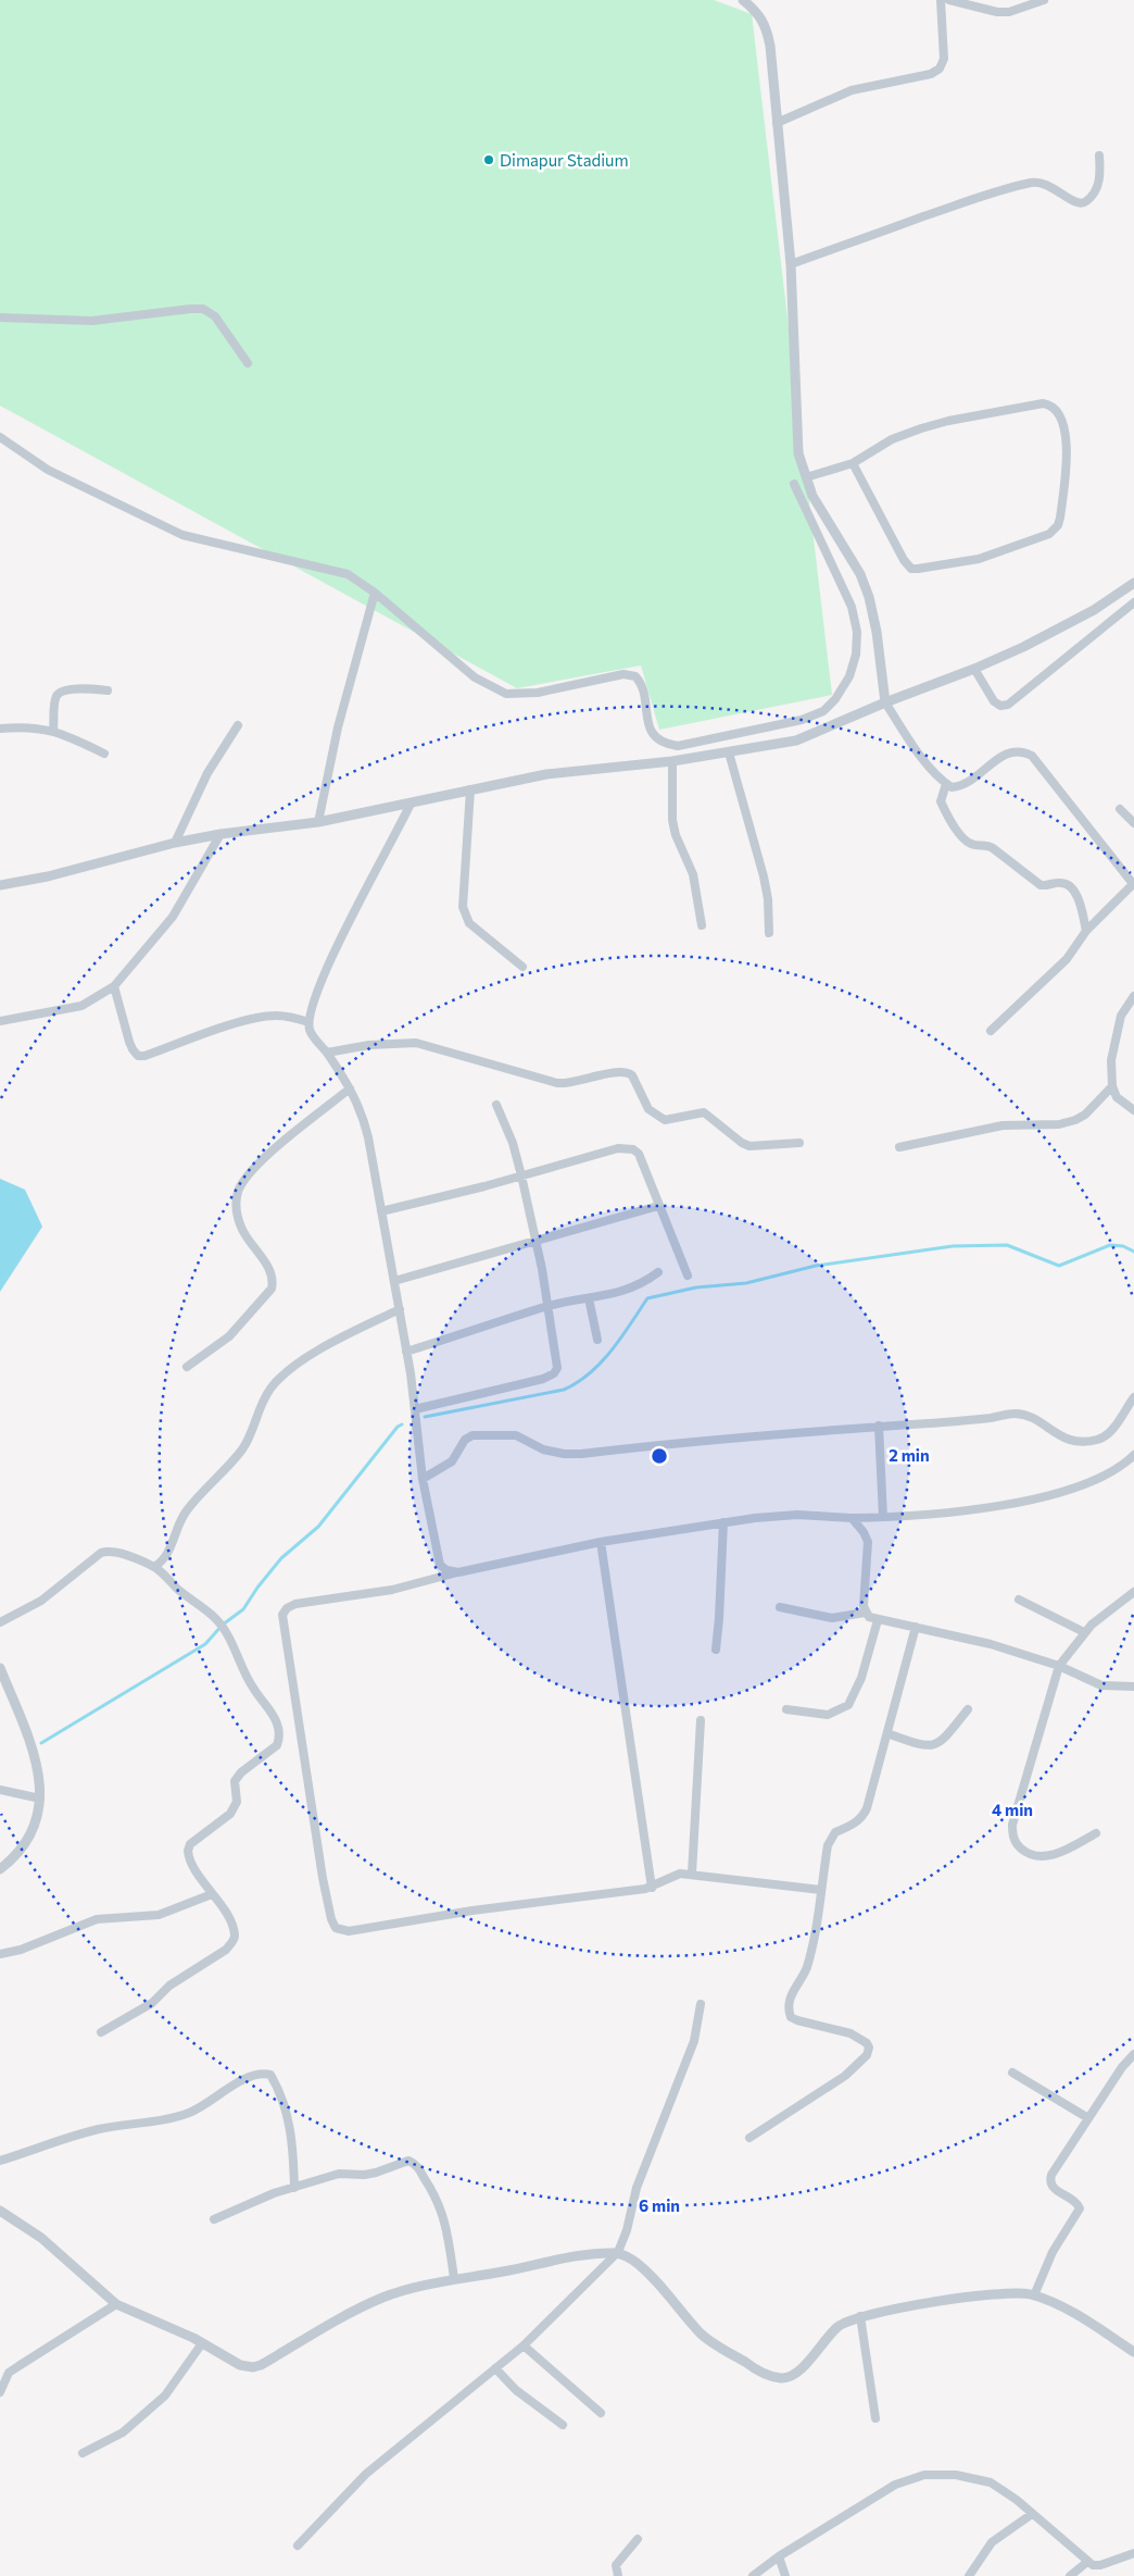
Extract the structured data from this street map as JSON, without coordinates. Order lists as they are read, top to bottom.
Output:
{
  "places": ["Dimapur Stadium"],
  "rings": ["2 min", "4 min", "6 min"]
}
